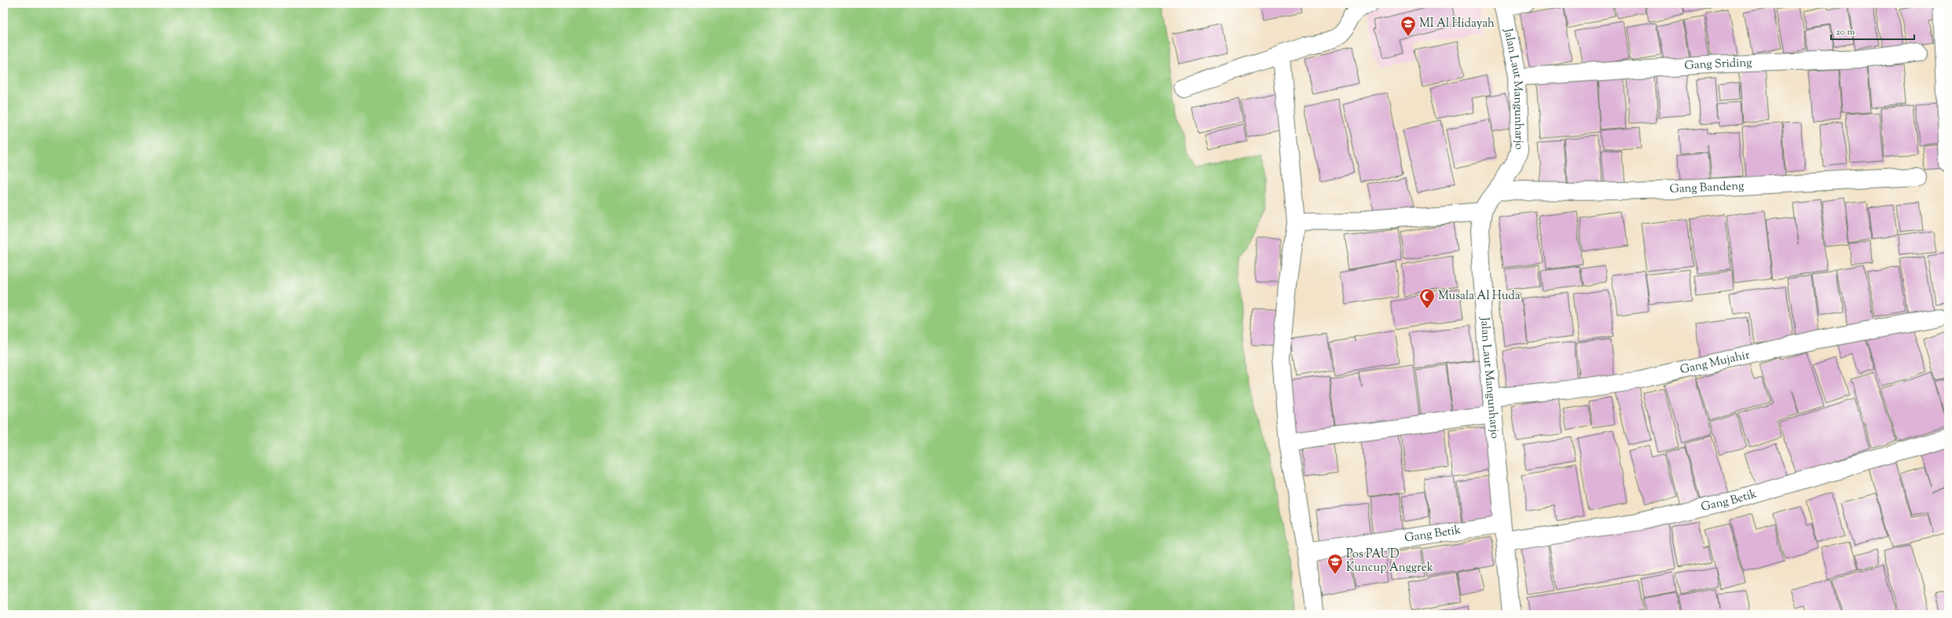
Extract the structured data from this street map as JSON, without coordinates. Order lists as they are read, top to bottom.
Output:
{
  "streets": {
    "street": [
      "Gang Sriding",
      "Jalan Laut Mangunharjo",
      "Gang Bandeng",
      "Gang Mujahir",
      "Gang Betik"
    ]
  },
  "crossings": [
    ["Gang Sriding", "Jalan Laut Mangunharjo"],
    ["Jalan Laut Mangunharjo", "Gang Bandeng"],
    ["Jalan Laut Mangunharjo", "Gang Mujahir"],
    ["Jalan Laut Mangunharjo", "Gang Betik"]
  ],
  "places": {
    "school or university": ["MI Al Hidayah", "Pos PAUD Kuncup Anggrek"],
    "mosque": ["Musala Al Huda"]
  },
  "scale_bar": "20 m"
}
